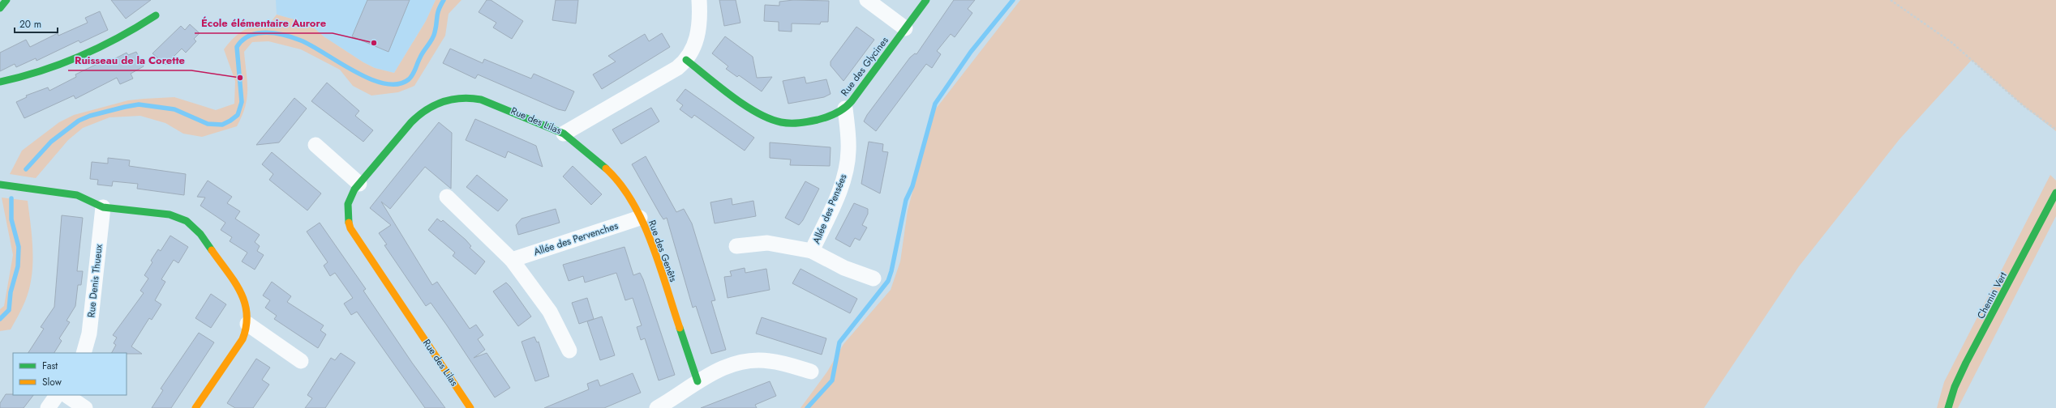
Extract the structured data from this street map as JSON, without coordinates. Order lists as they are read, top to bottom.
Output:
{
  "streets": {
    "street": [
      "Rue des Glycines",
      "Rue des Lilas",
      "Allée des Pensées",
      "Allée des Pervenches",
      "Rue des Genêts",
      "Rue Denis Thueux",
      "Chemin Vert"
    ]
  },
  "crossings": [
    ["Rue des Glycines", "Rue des Lilas"],
    ["Rue des Glycines", "Allée des Pensées"],
    ["Rue des Lilas", "Rue des Genêts"],
    ["Allée des Pervenches", "Rue des Genêts"]
  ],
  "places": ["École élémentaire Aurore", "Ruisseau de la Corette"],
  "legend": ["Fast", "Slow"],
  "scale_bar": "20 m"
}
